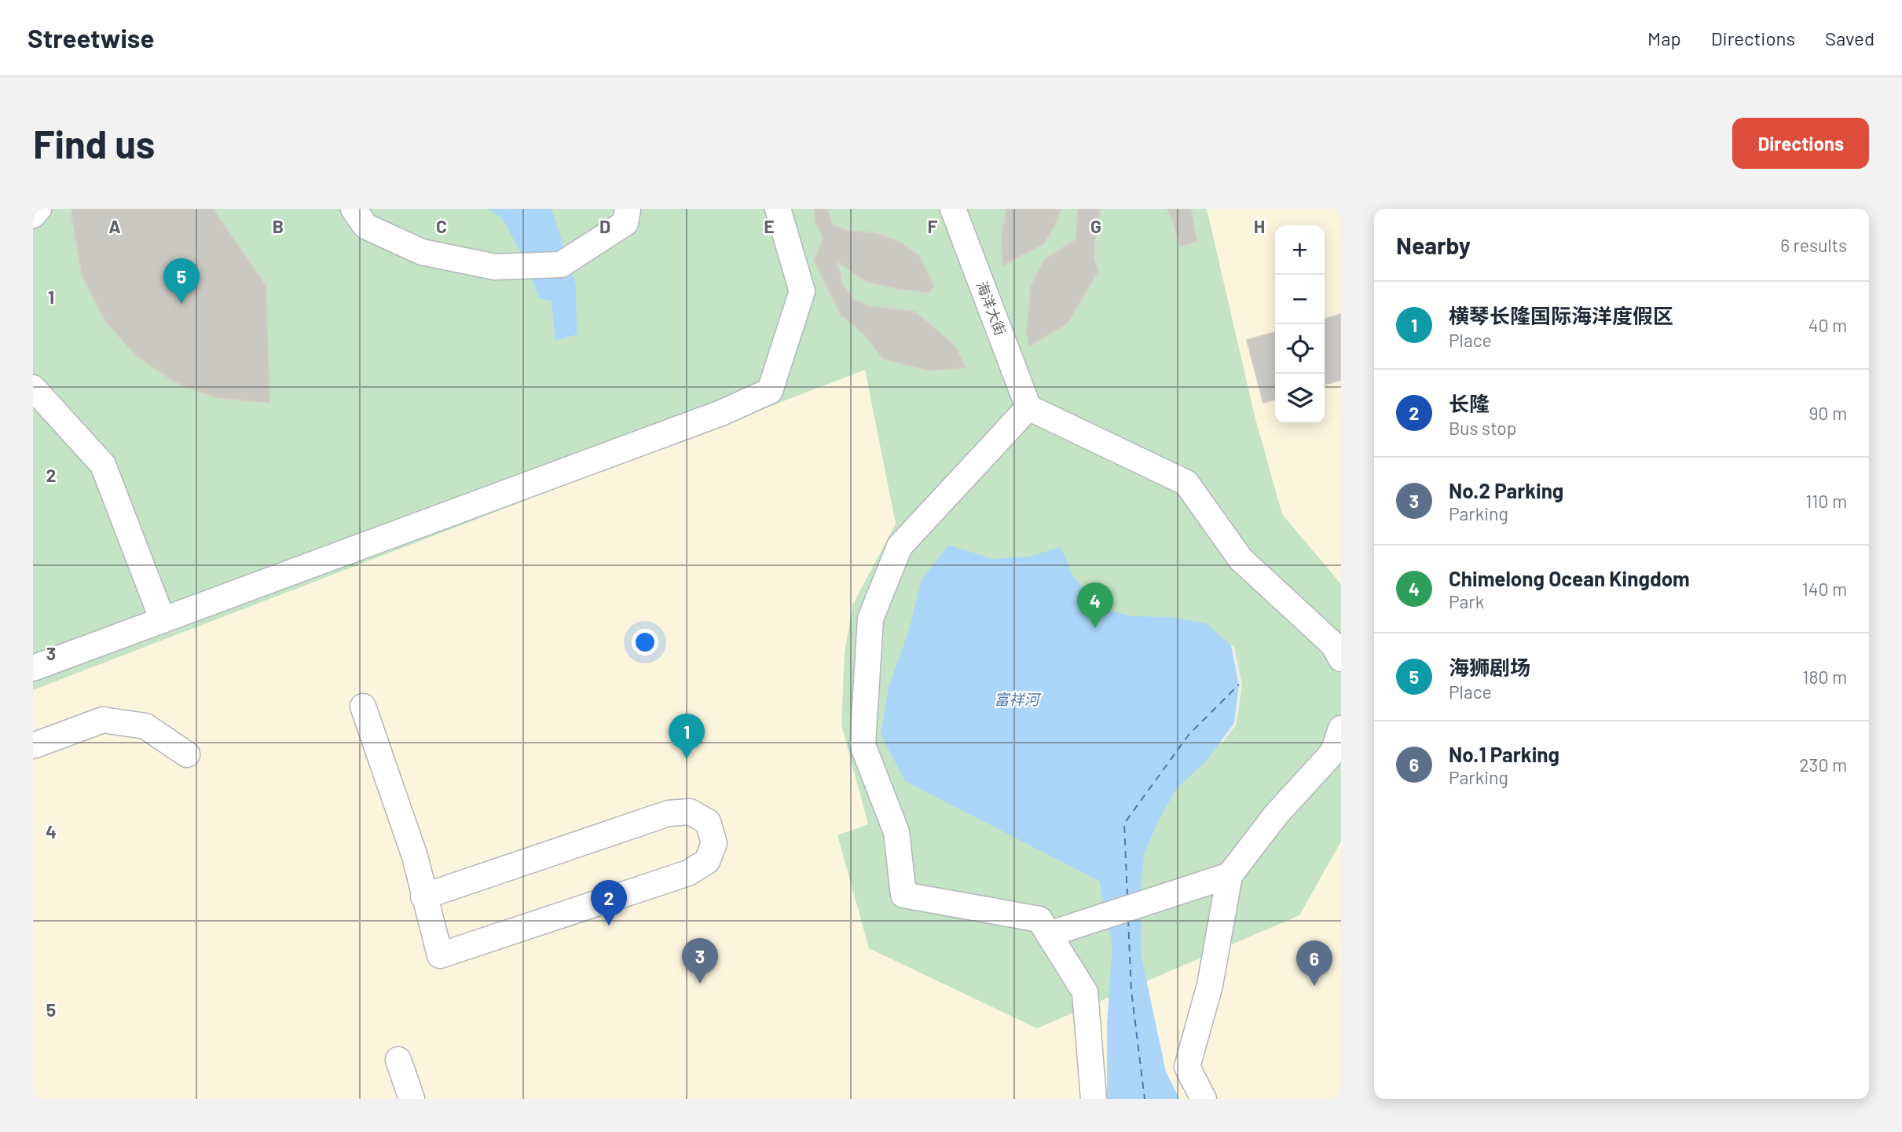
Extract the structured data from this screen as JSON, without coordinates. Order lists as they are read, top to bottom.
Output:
{
  "streets": {
    "street": ["海洋大街"]
  },
  "water": ["富祥河"],
  "page": {
    "header": "Streetwise",
    "nav": ["Map", "Directions", "Saved"],
    "buttons": "Directions",
    "title": "Find us",
    "heading": ["Nearby", "6 results"],
    "map_buttons": ["+", "−"],
    "pins": [
      "5",
      "4",
      "1",
      "2",
      "3",
      "6"
    ],
    "list": [
      {
        "mark": "1",
        "name": "横琴长隆国际海洋度假区",
        "note": "Place",
        "value": "40 m"
      },
      {
        "mark": "2",
        "name": "长隆",
        "note": "Bus stop",
        "value": "90 m"
      },
      {
        "mark": "3",
        "name": "No.2 Parking",
        "note": "Parking",
        "value": "110 m"
      },
      {
        "mark": "4",
        "name": "Chimelong Ocean Kingdom",
        "note": "Park",
        "value": "140 m"
      },
      {
        "mark": "5",
        "name": "海狮剧场",
        "note": "Place",
        "value": "180 m"
      },
      {
        "mark": "6",
        "name": "No.1 Parking",
        "note": "Parking",
        "value": "230 m"
      }
    ]
  },
  "grid": {
    "columns": [
      "A",
      "B",
      "C",
      "D",
      "E",
      "F",
      "G",
      "H"
    ],
    "rows": [
      "1",
      "2",
      "3",
      "4",
      "5"
    ]
  }
}
